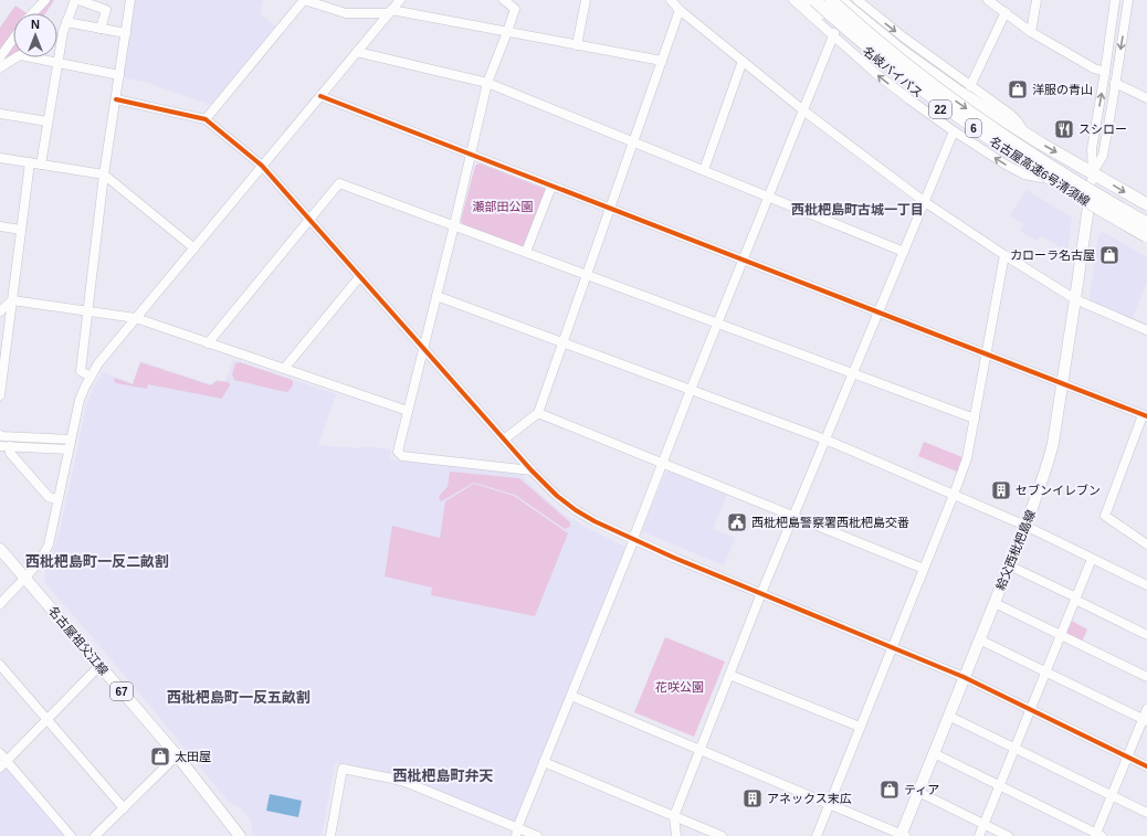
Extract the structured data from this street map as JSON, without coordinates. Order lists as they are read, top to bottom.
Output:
{
  "streets": {
    "highway": [
      "名岐バイパス",
      "22",
      "6",
      "名古屋高速6号清須線"
    ],
    "main road": ["給父西枇杷島線", "名古屋祖父江線", "67"]
  },
  "crossings": [
    ["名岐バイパス", "給父西枇杷島線"]
  ],
  "districts": [
    "西枇杷島町古城一丁目",
    "西枇杷島町一反二畝割",
    "西枇杷島町一反五畝割",
    "西枇杷島町弁天"
  ],
  "parks": ["瀬部田公園", "花咲公園"],
  "places": {
    "shop": [
      "洋服の青山",
      "カローラ名古屋",
      "太田屋",
      "ティア"
    ],
    "restaurant": ["スシロー"],
    "building": ["セブンイレブン", "アネックス末広"],
    "public building": ["西枇杷島警察署西枇杷島交番"]
  },
  "north": "top"
}
